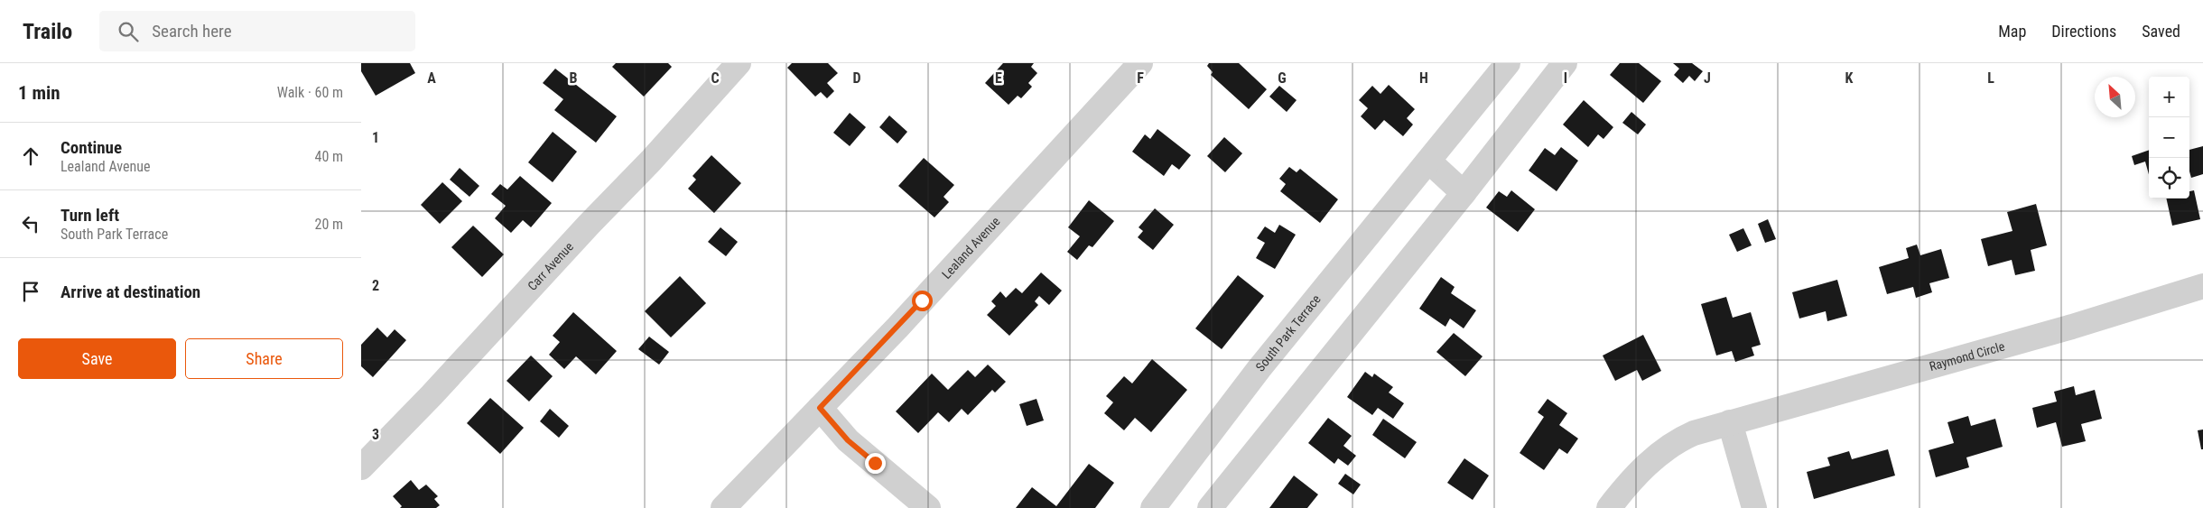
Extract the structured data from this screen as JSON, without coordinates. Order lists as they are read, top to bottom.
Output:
{
  "streets": {
    "street": [
      "Lealand Avenue",
      "Carr Avenue",
      "South Park Terrace",
      "Raymond Circle"
    ]
  },
  "north": "top left",
  "page": {
    "header": "Trailo",
    "search": "Search here",
    "nav": ["Map", "Directions", "Saved"],
    "heading": ["1 min", "Walk · 60 m"],
    "map_buttons": ["+", "−"],
    "list": [
      ["Continue", "Lealand Avenue", "40 m"],
      ["Turn left", "South Park Terrace", "20 m"],
      "Arrive at destination"
    ],
    "buttons": ["Save", "Share"]
  },
  "grid": {
    "columns": [
      "A",
      "B",
      "C",
      "D",
      "E",
      "F",
      "G",
      "H",
      "I",
      "J",
      "K",
      "L"
    ],
    "rows": ["1", "2", "3"]
  }
}
